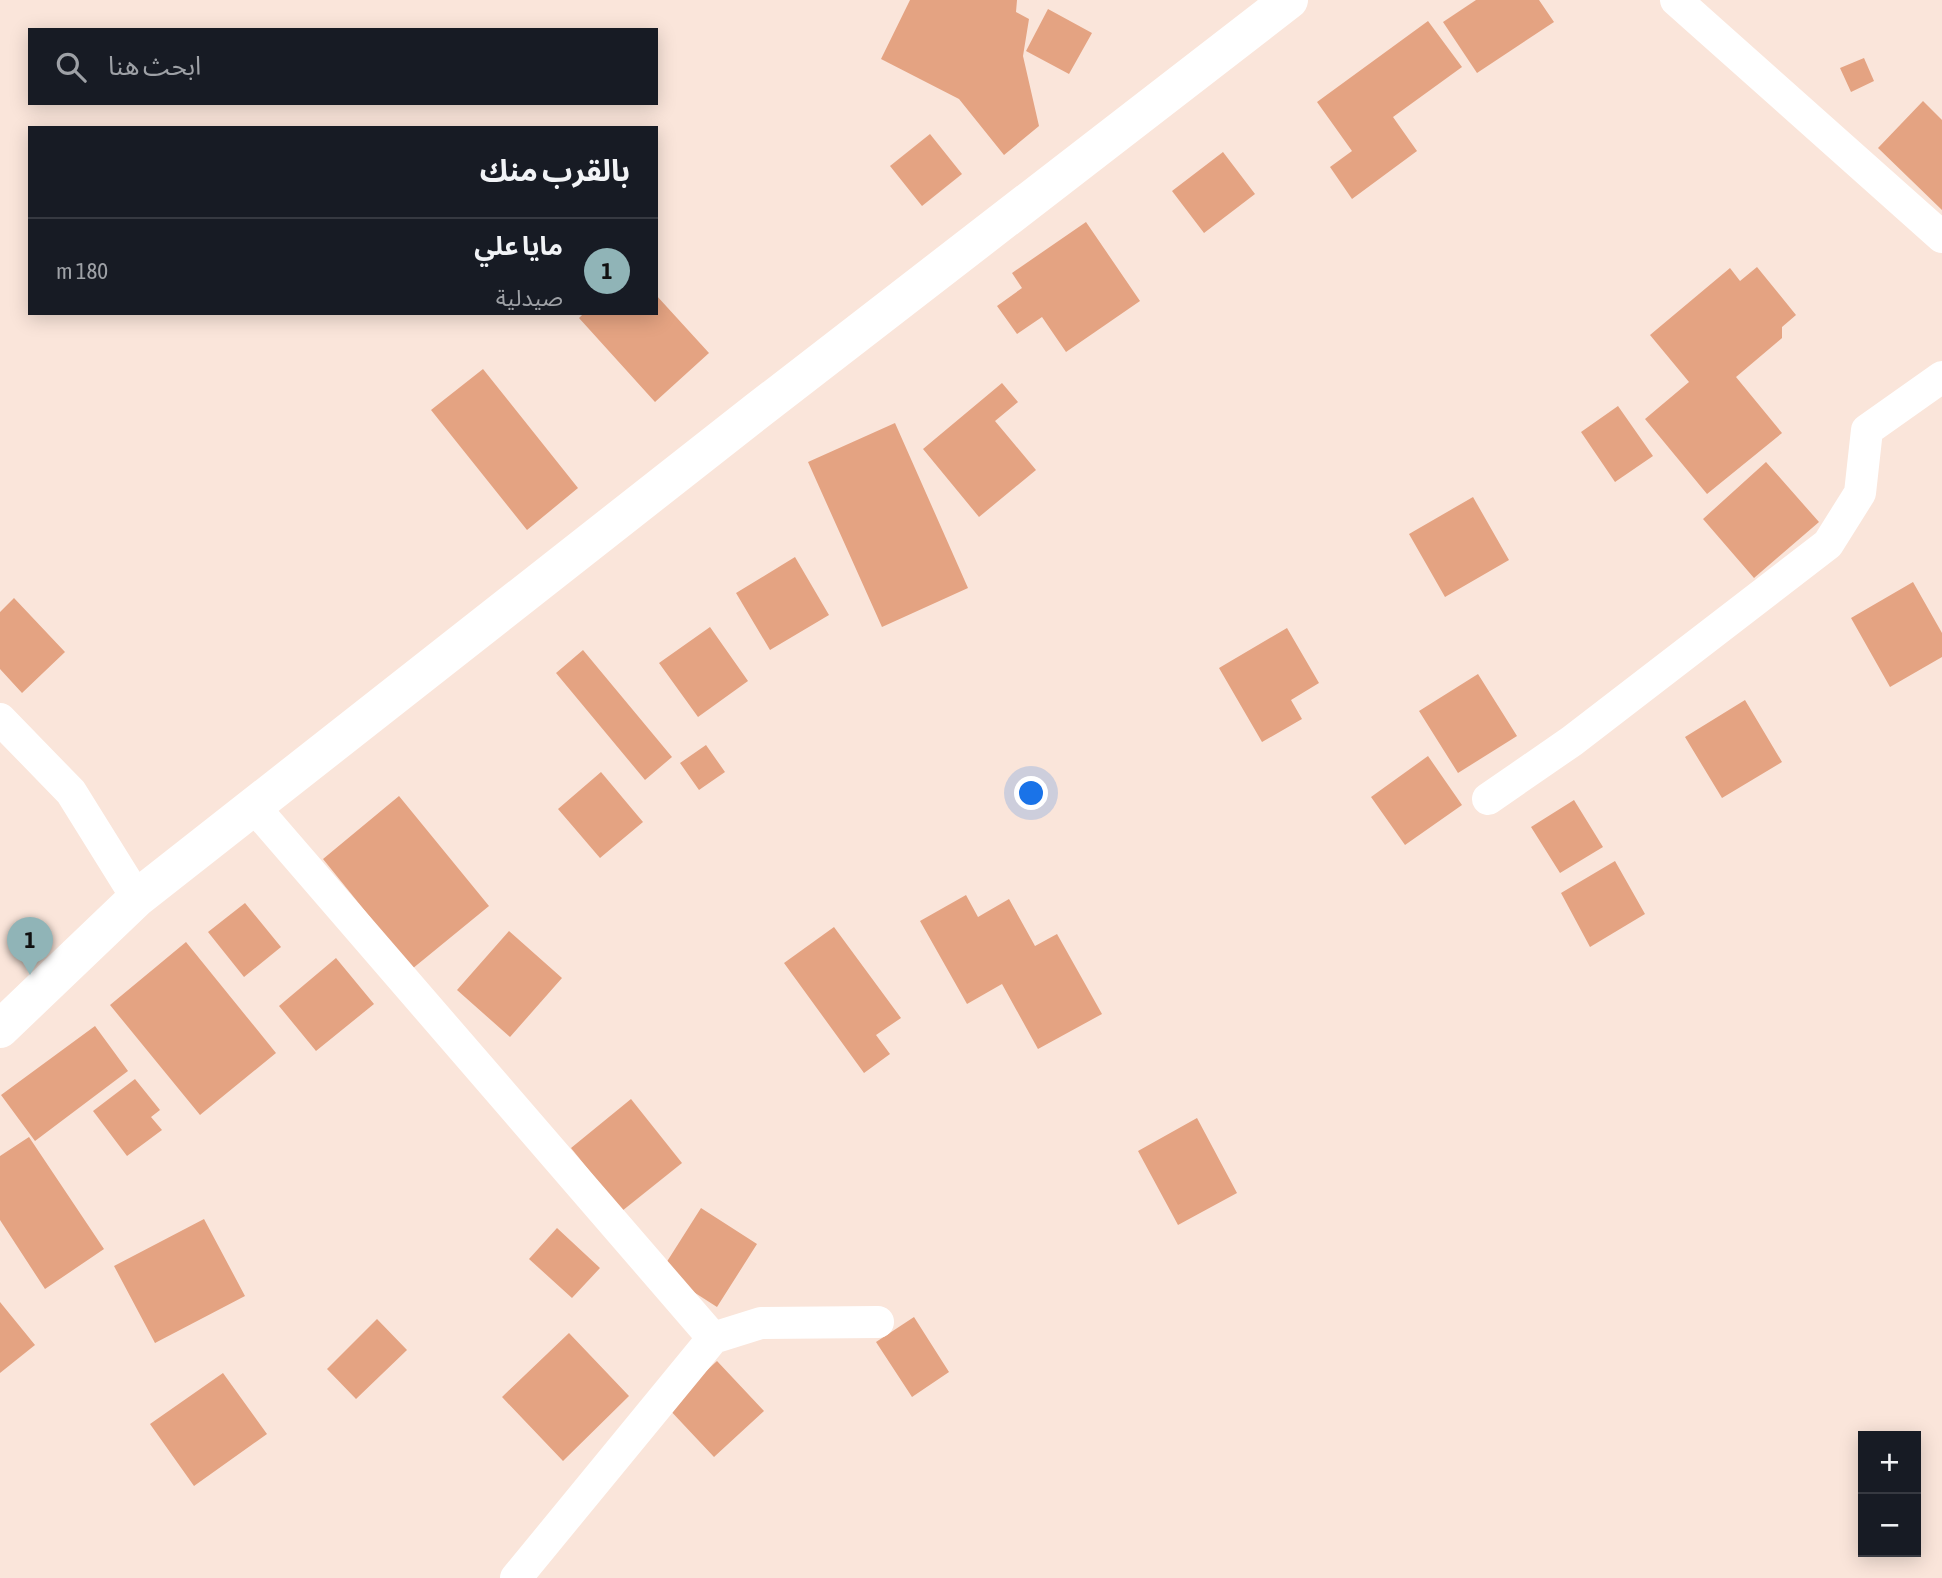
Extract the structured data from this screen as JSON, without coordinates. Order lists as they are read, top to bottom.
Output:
{
  "page": {
    "search": "ابحث هنا",
    "heading": "بالقرب منك",
    "list": [
      {
        "mark": "1",
        "name": "مايا علي",
        "note": "صيدلية",
        "value": "180 m"
      }
    ],
    "pins": "1",
    "map_buttons": ["+", "−"]
  }
}
